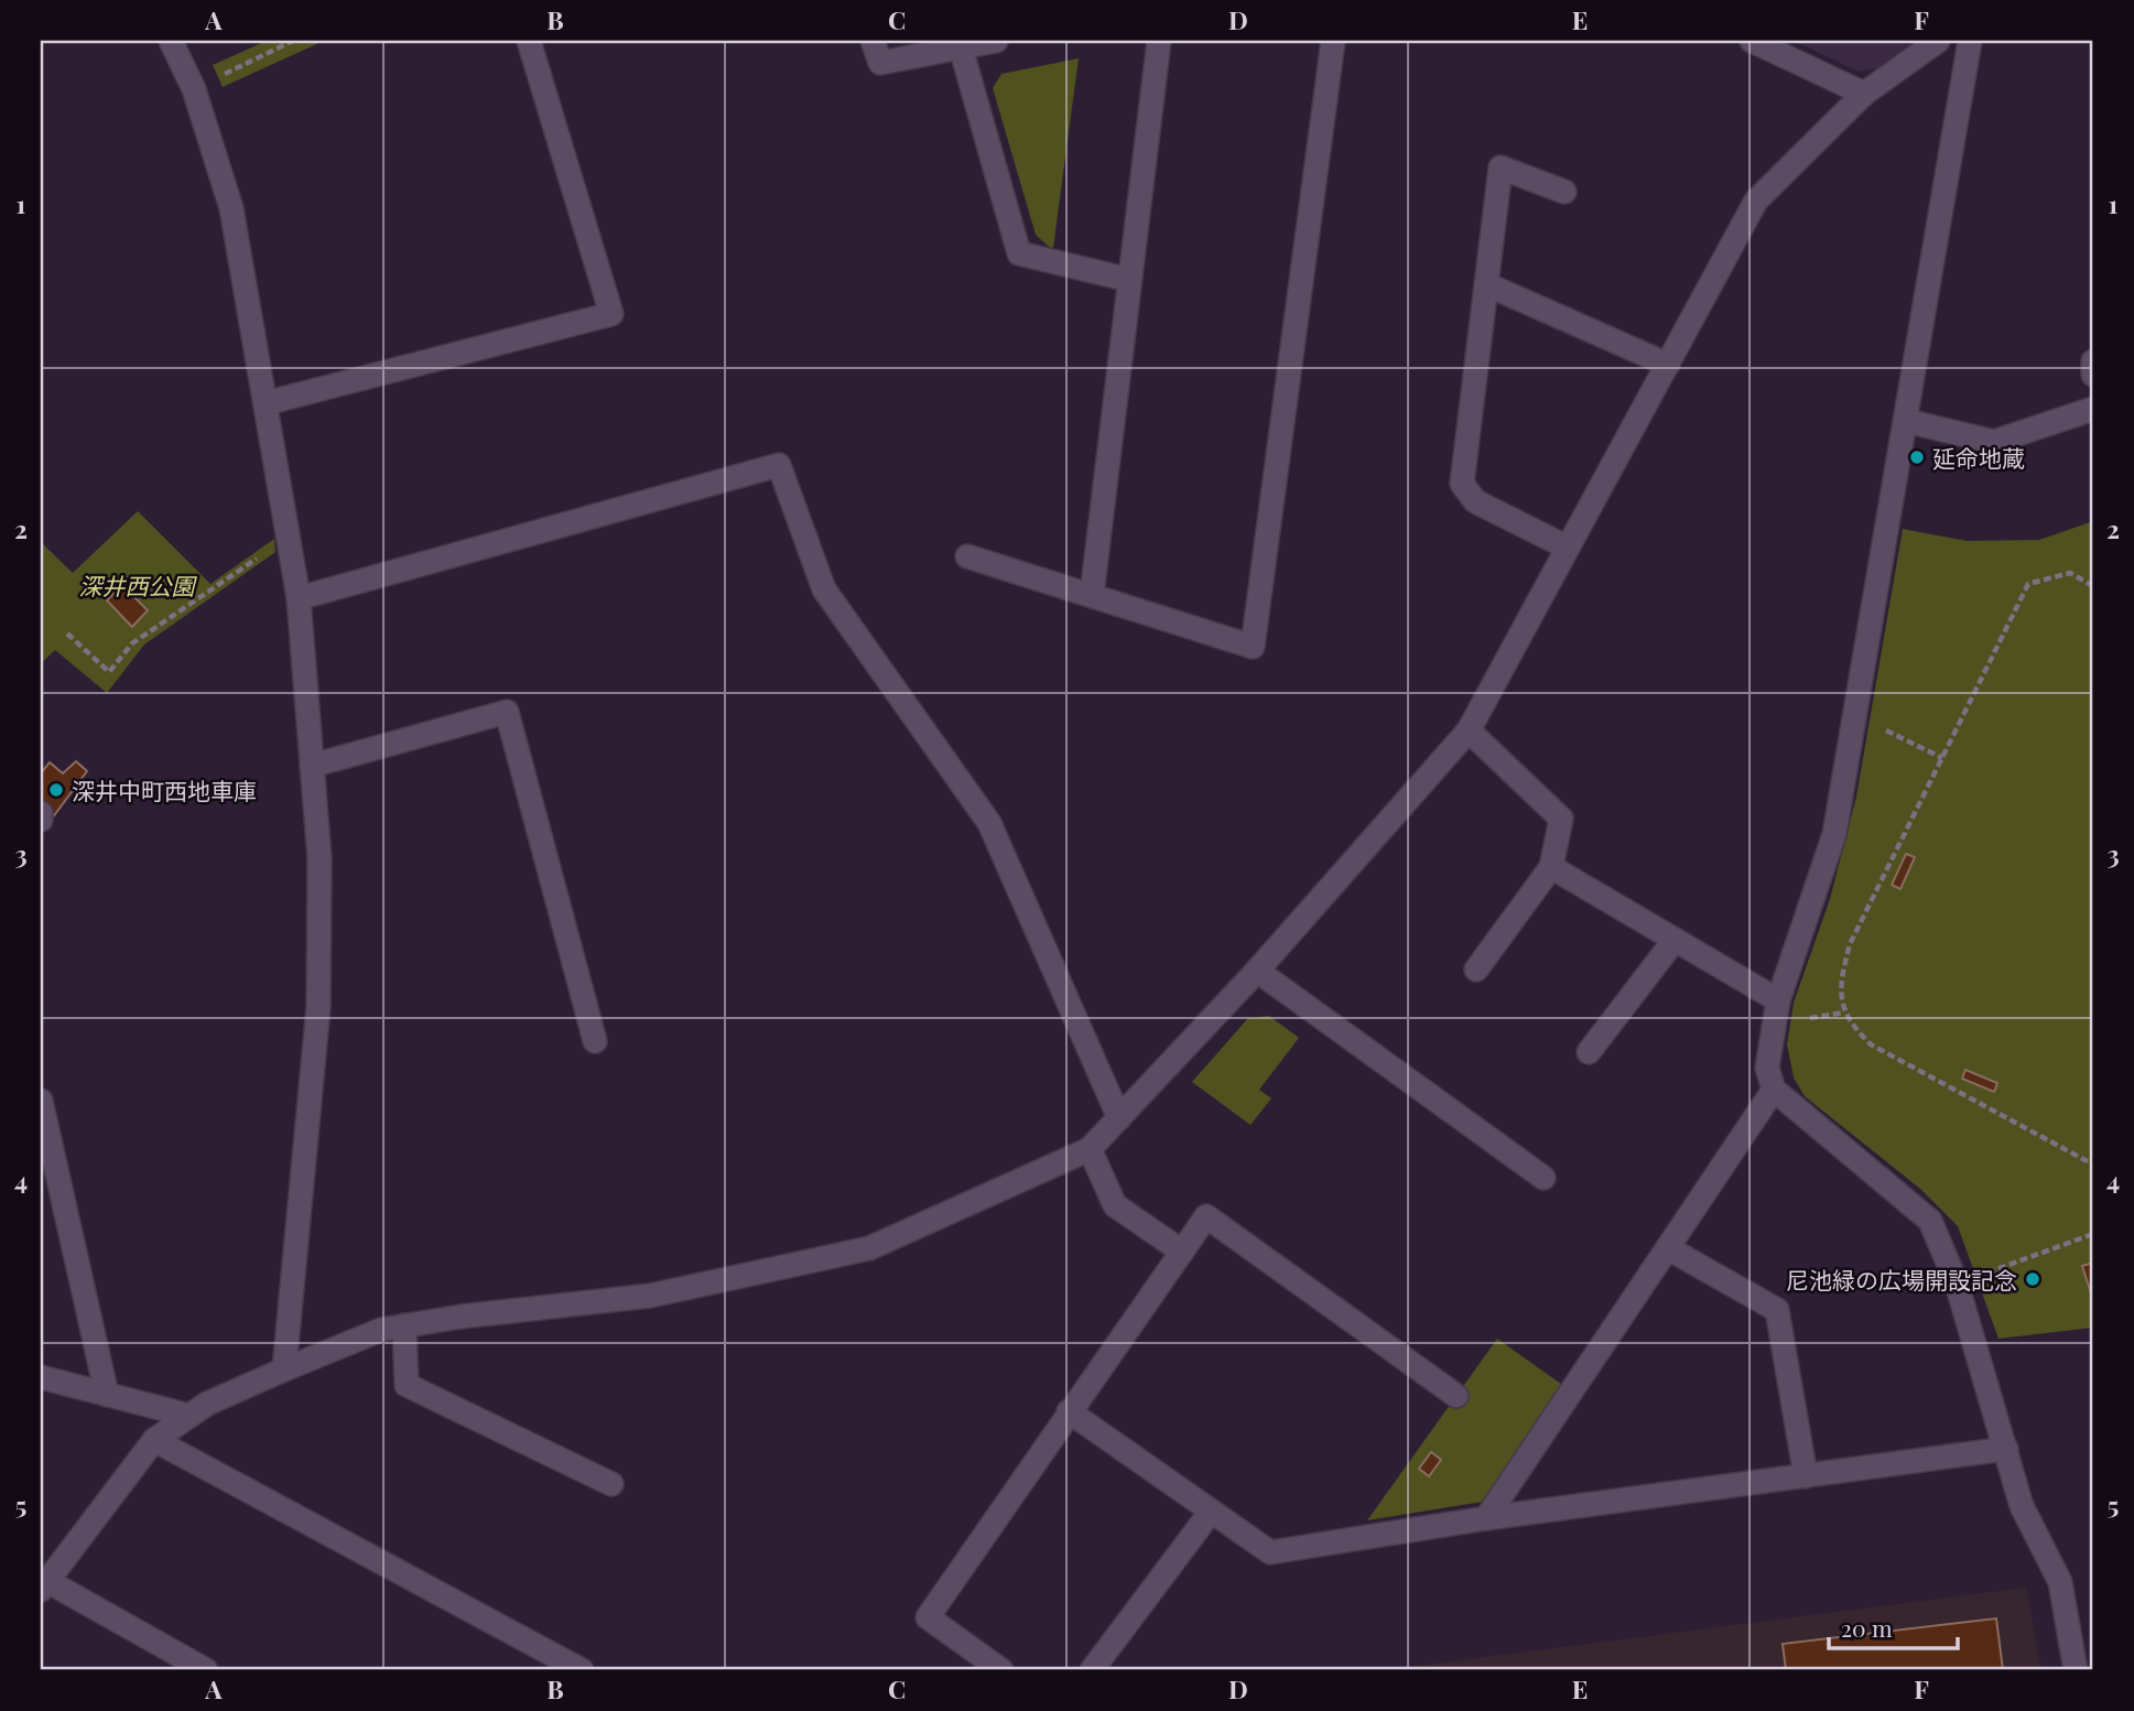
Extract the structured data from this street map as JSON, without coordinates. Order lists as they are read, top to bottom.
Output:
{
  "parks": ["深井西公園"],
  "places": ["延命地蔵", "深井中町西地車庫", "尼池緑の広場開設記念"],
  "scale_bar": "20 m",
  "grid": {
    "columns": [
      "A",
      "B",
      "C",
      "D",
      "E",
      "F"
    ],
    "rows": [
      "1",
      "2",
      "3",
      "4",
      "5"
    ]
  }
}
